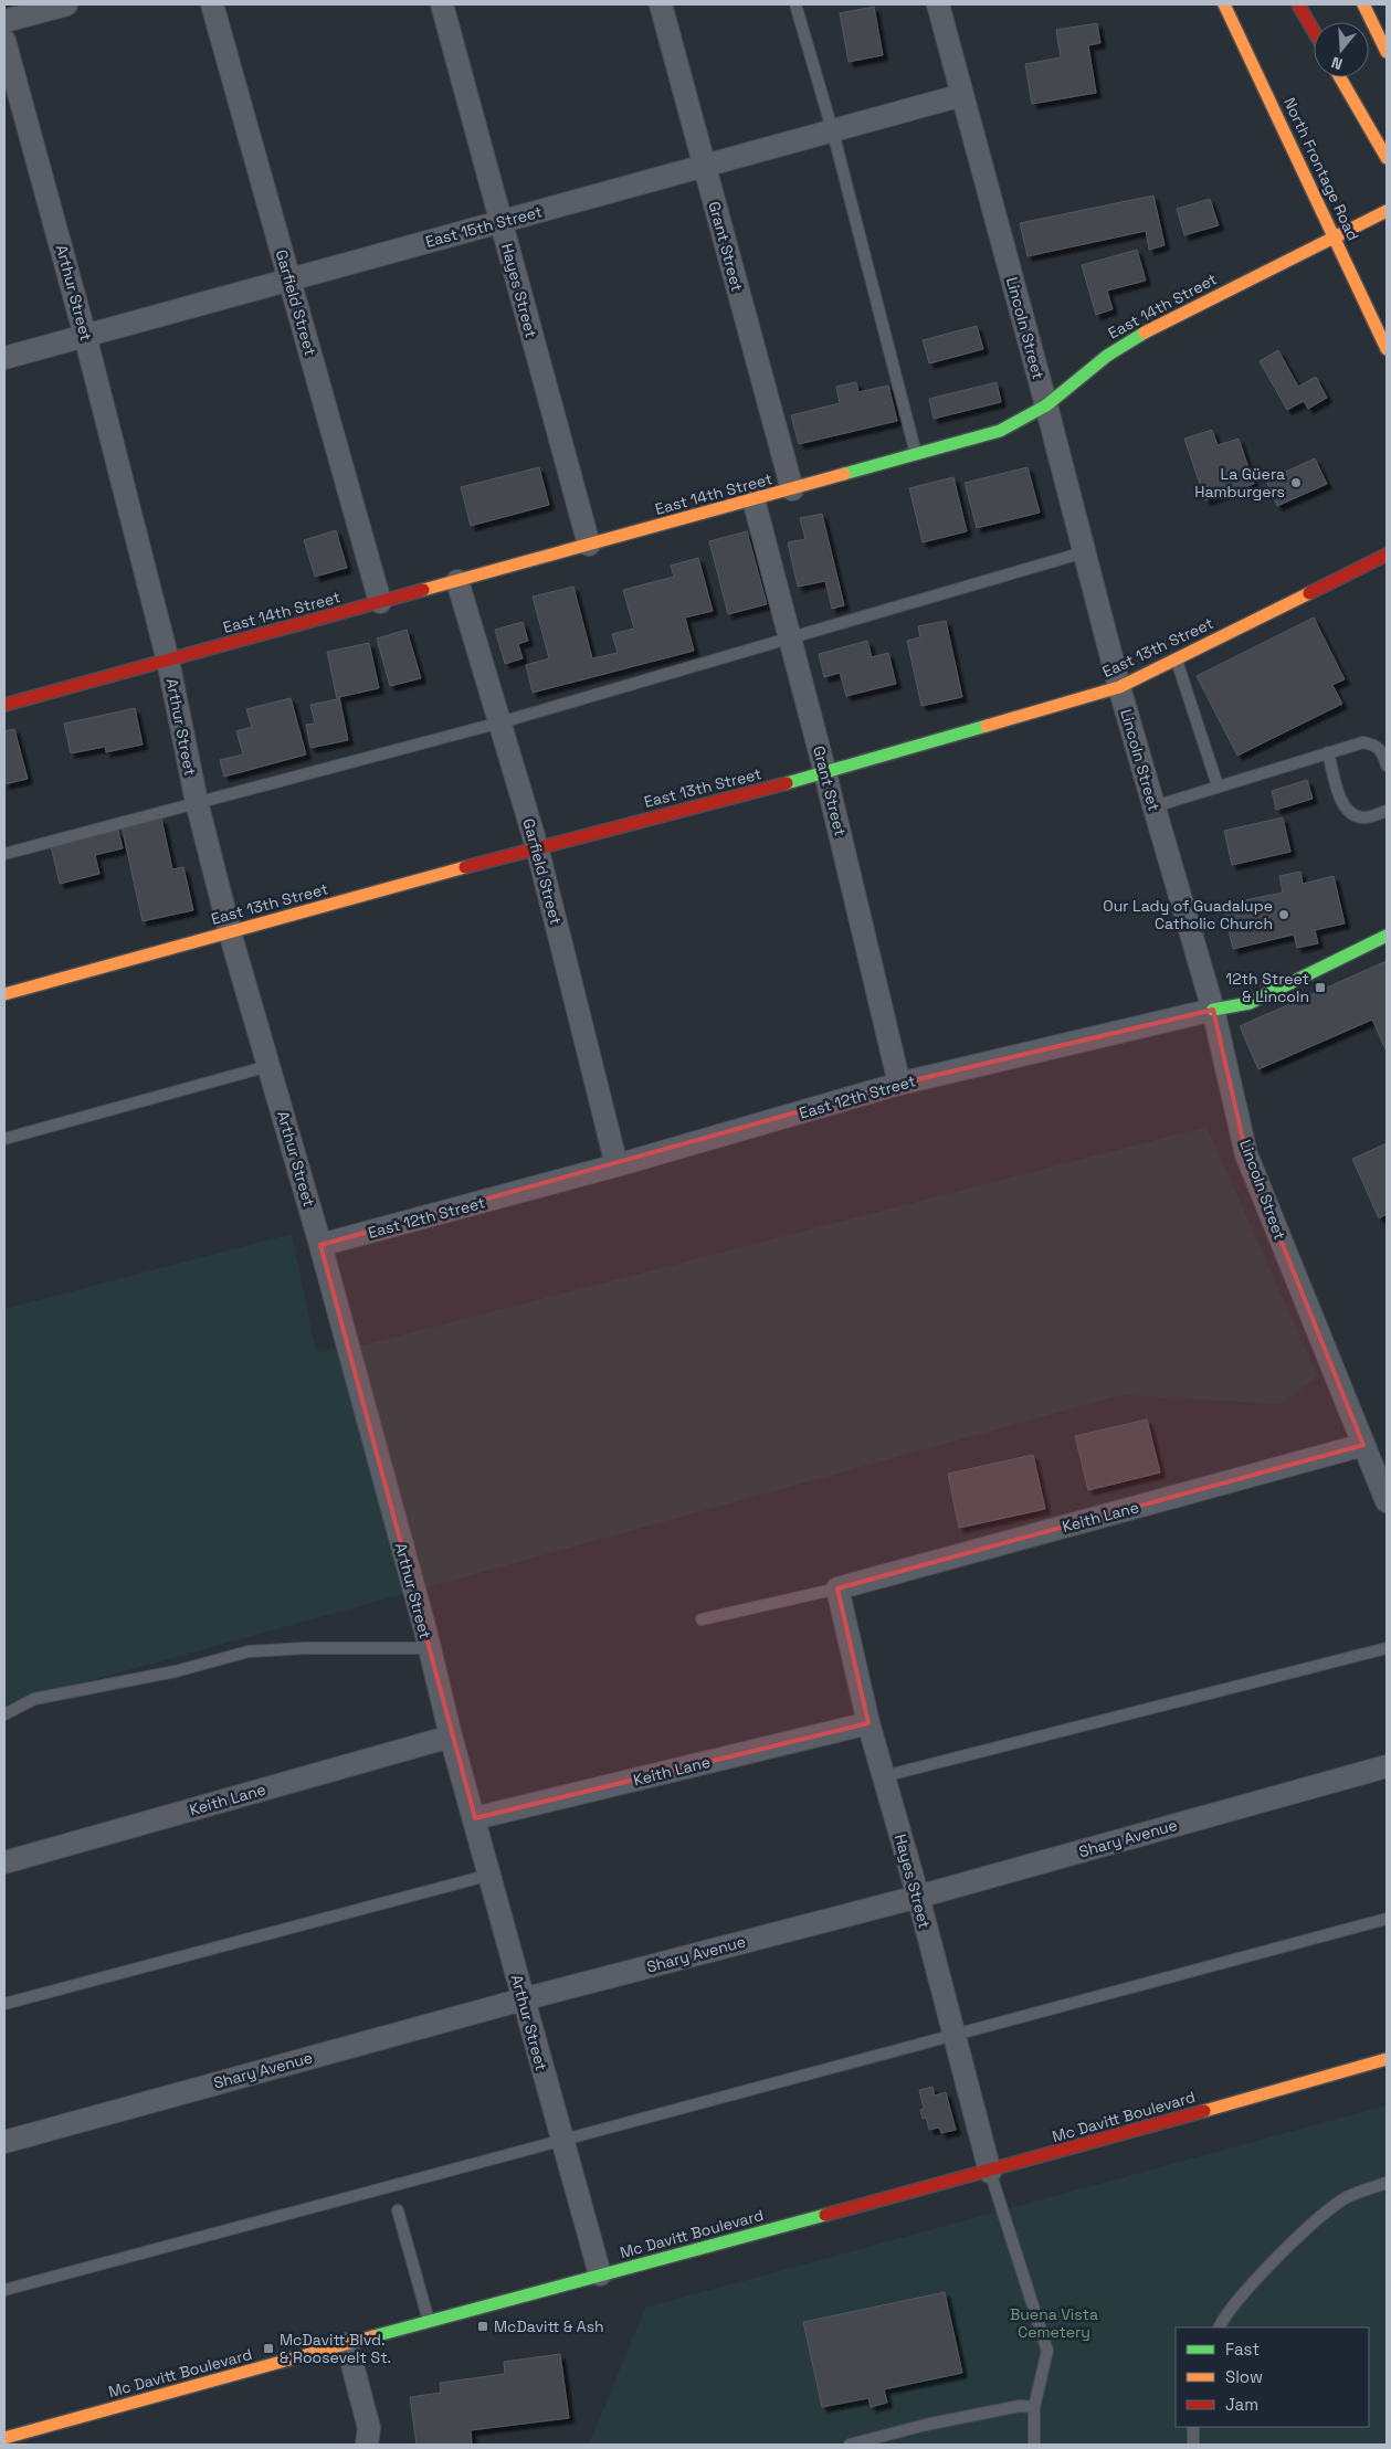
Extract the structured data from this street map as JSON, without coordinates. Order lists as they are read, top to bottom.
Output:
{
  "streets": {
    "main road": [
      "North Frontage Road",
      "East 14th Street",
      "East 13th Street",
      "East 12th Street",
      "Mc Davitt Boulevard"
    ],
    "street": [
      "East 15th Street",
      "Grant Street",
      "Hayes Street",
      "Arthur Street",
      "Garfield Street",
      "Lincoln Street",
      "Keith Lane",
      "Shary Avenue"
    ]
  },
  "crossings": [
    ["North Frontage Road", "East 14th Street"],
    ["East 15th Street", "Grant Street"],
    ["East 15th Street", "Hayes Street"],
    ["East 15th Street", "Arthur Street"],
    ["East 15th Street", "Garfield Street"],
    ["East 15th Street", "Lincoln Street"],
    ["Grant Street", "East 14th Street"],
    ["Grant Street", "East 13th Street"],
    ["Grant Street", "East 12th Street"],
    ["Hayes Street", "East 14th Street"],
    ["Hayes Street", "Keith Lane"],
    ["Hayes Street", "Shary Avenue"],
    ["Hayes Street", "Mc Davitt Boulevard"],
    ["Arthur Street", "East 14th Street"],
    ["Arthur Street", "East 13th Street"],
    ["Arthur Street", "East 12th Street"],
    ["Arthur Street", "Keith Lane"],
    ["Arthur Street", "Shary Avenue"],
    ["Arthur Street", "Mc Davitt Boulevard"],
    ["Garfield Street", "East 14th Street"],
    ["Garfield Street", "East 13th Street"],
    ["Garfield Street", "East 12th Street"],
    ["East 14th Street", "Lincoln Street"],
    ["Lincoln Street", "East 13th Street"],
    ["Lincoln Street", "East 12th Street"],
    ["Lincoln Street", "Keith Lane"]
  ],
  "parks": ["Buena Vista Cemetery"],
  "places": {
    "other": ["La Güera Hamburgers", "Our Lady of Guadalupe Catholic Church"],
    "transit": ["12th Street & Lincoln", "McDavitt & Ash", "McDavitt Blvd. & Roosevelt St."]
  },
  "legend": ["Fast", "Slow", "Jam"],
  "north": "bottom"
}
